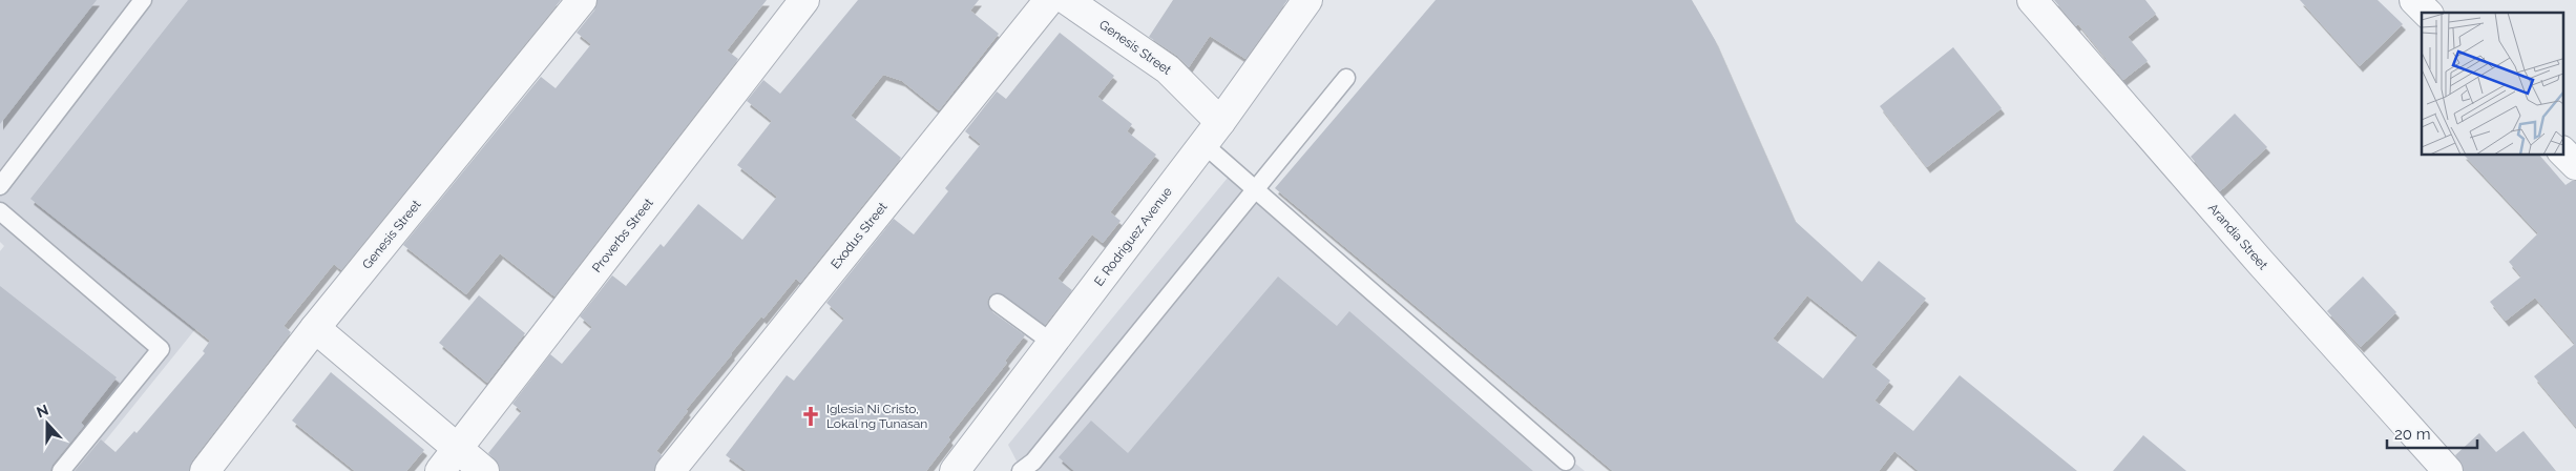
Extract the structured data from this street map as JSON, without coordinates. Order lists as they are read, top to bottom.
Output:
{
  "streets": {
    "street": [
      "Genesis Street",
      "Proverbs Street",
      "Exodus Street",
      "E. Rodriguez Avenue",
      "Arandia Street"
    ]
  },
  "crossings": [
    ["Genesis Street", "E. Rodriguez Avenue"]
  ],
  "places": {
    "church": ["Iglesia Ni Cristo, Lokal ng Tunasan"]
  },
  "scale_bar": "20 m",
  "north": "top"
}
